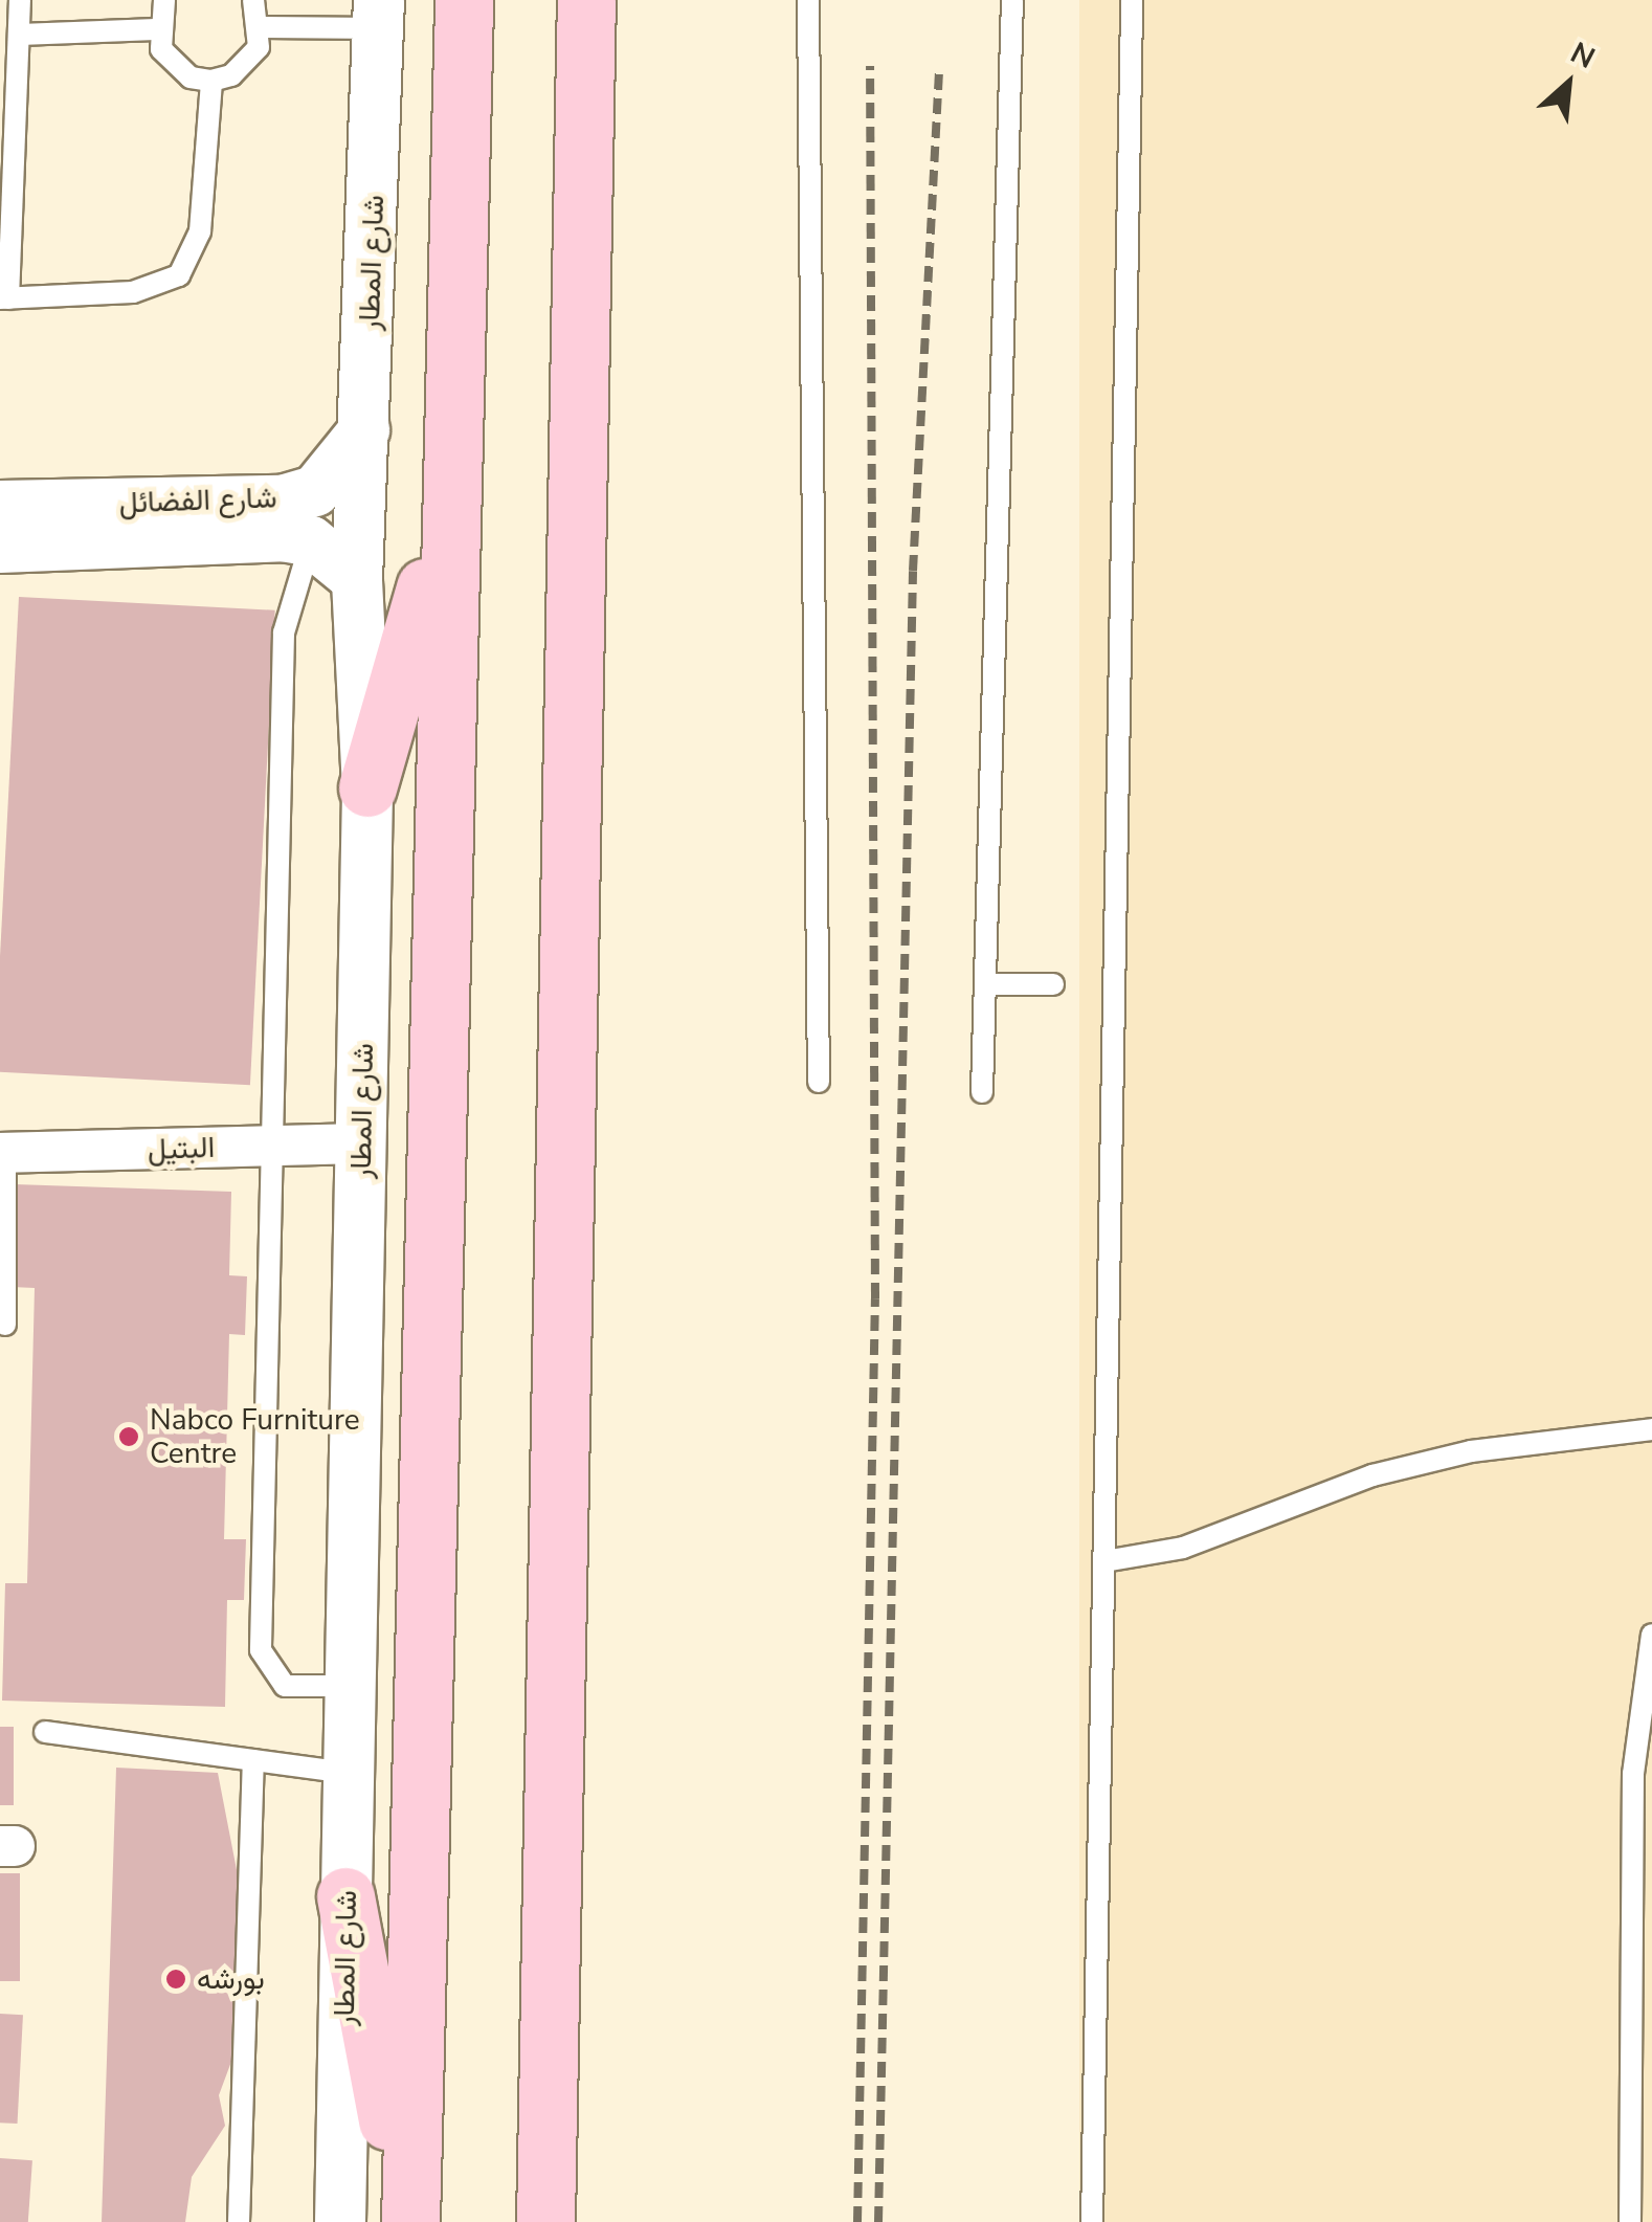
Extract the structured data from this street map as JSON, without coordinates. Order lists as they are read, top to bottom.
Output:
{
  "streets": {
    "street": ["شارع المطار", "شارع الفضائل", "البتيل"]
  },
  "crossings": [
    ["شارع المطار", "شارع الفضائل"],
    ["شارع المطار", "البتيل"]
  ],
  "places": ["Nabco Furniture Centre", "بورشه"],
  "north": "top right"
}
